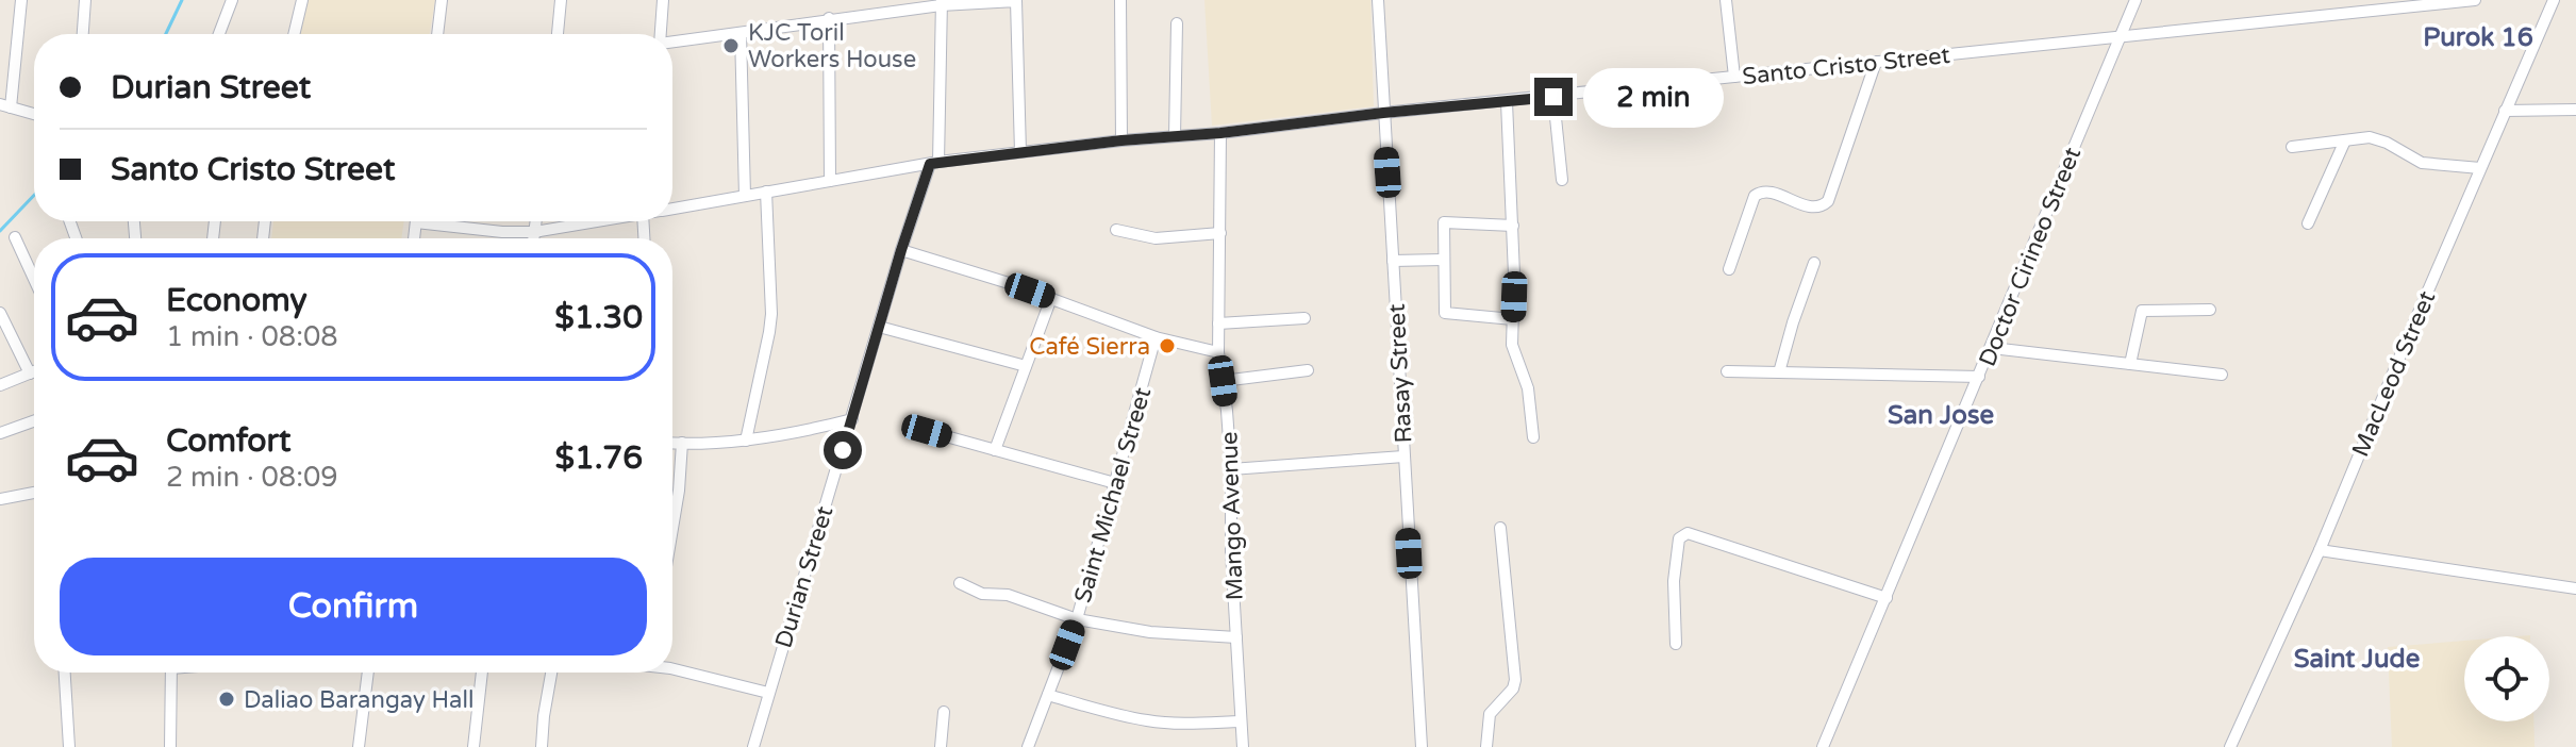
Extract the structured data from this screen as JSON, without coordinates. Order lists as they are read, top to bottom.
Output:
{
  "streets": {
    "street": [
      "Santo Cristo Street",
      "Doctor Cirineo Street",
      "Rasay Street",
      "MacLeod Street",
      "Saint Michael Street",
      "Mango Avenue",
      "Durian Street"
    ]
  },
  "crossings": [
    ["Santo Cristo Street", "Doctor Cirineo Street"],
    ["Santo Cristo Street", "Rasay Street"],
    ["Santo Cristo Street", "Mango Avenue"],
    ["Santo Cristo Street", "Durian Street"]
  ],
  "districts": ["Purok 16", "San Jose", "Saint Jude"],
  "places": ["KJC Toril Workers House", "Café Sierra", "Daliao Barangay Hall"],
  "page": {
    "banner": ["Durian Street", "Santo Cristo Street"],
    "bubble": "2 min",
    "list": [
      {
        "name": "Economy",
        "note": "1 min · 08:08",
        "value": "$1.30"
      },
      {
        "name": "Comfort",
        "note": "2 min · 08:09",
        "value": "$1.76"
      }
    ],
    "buttons": "Confirm"
  }
}
